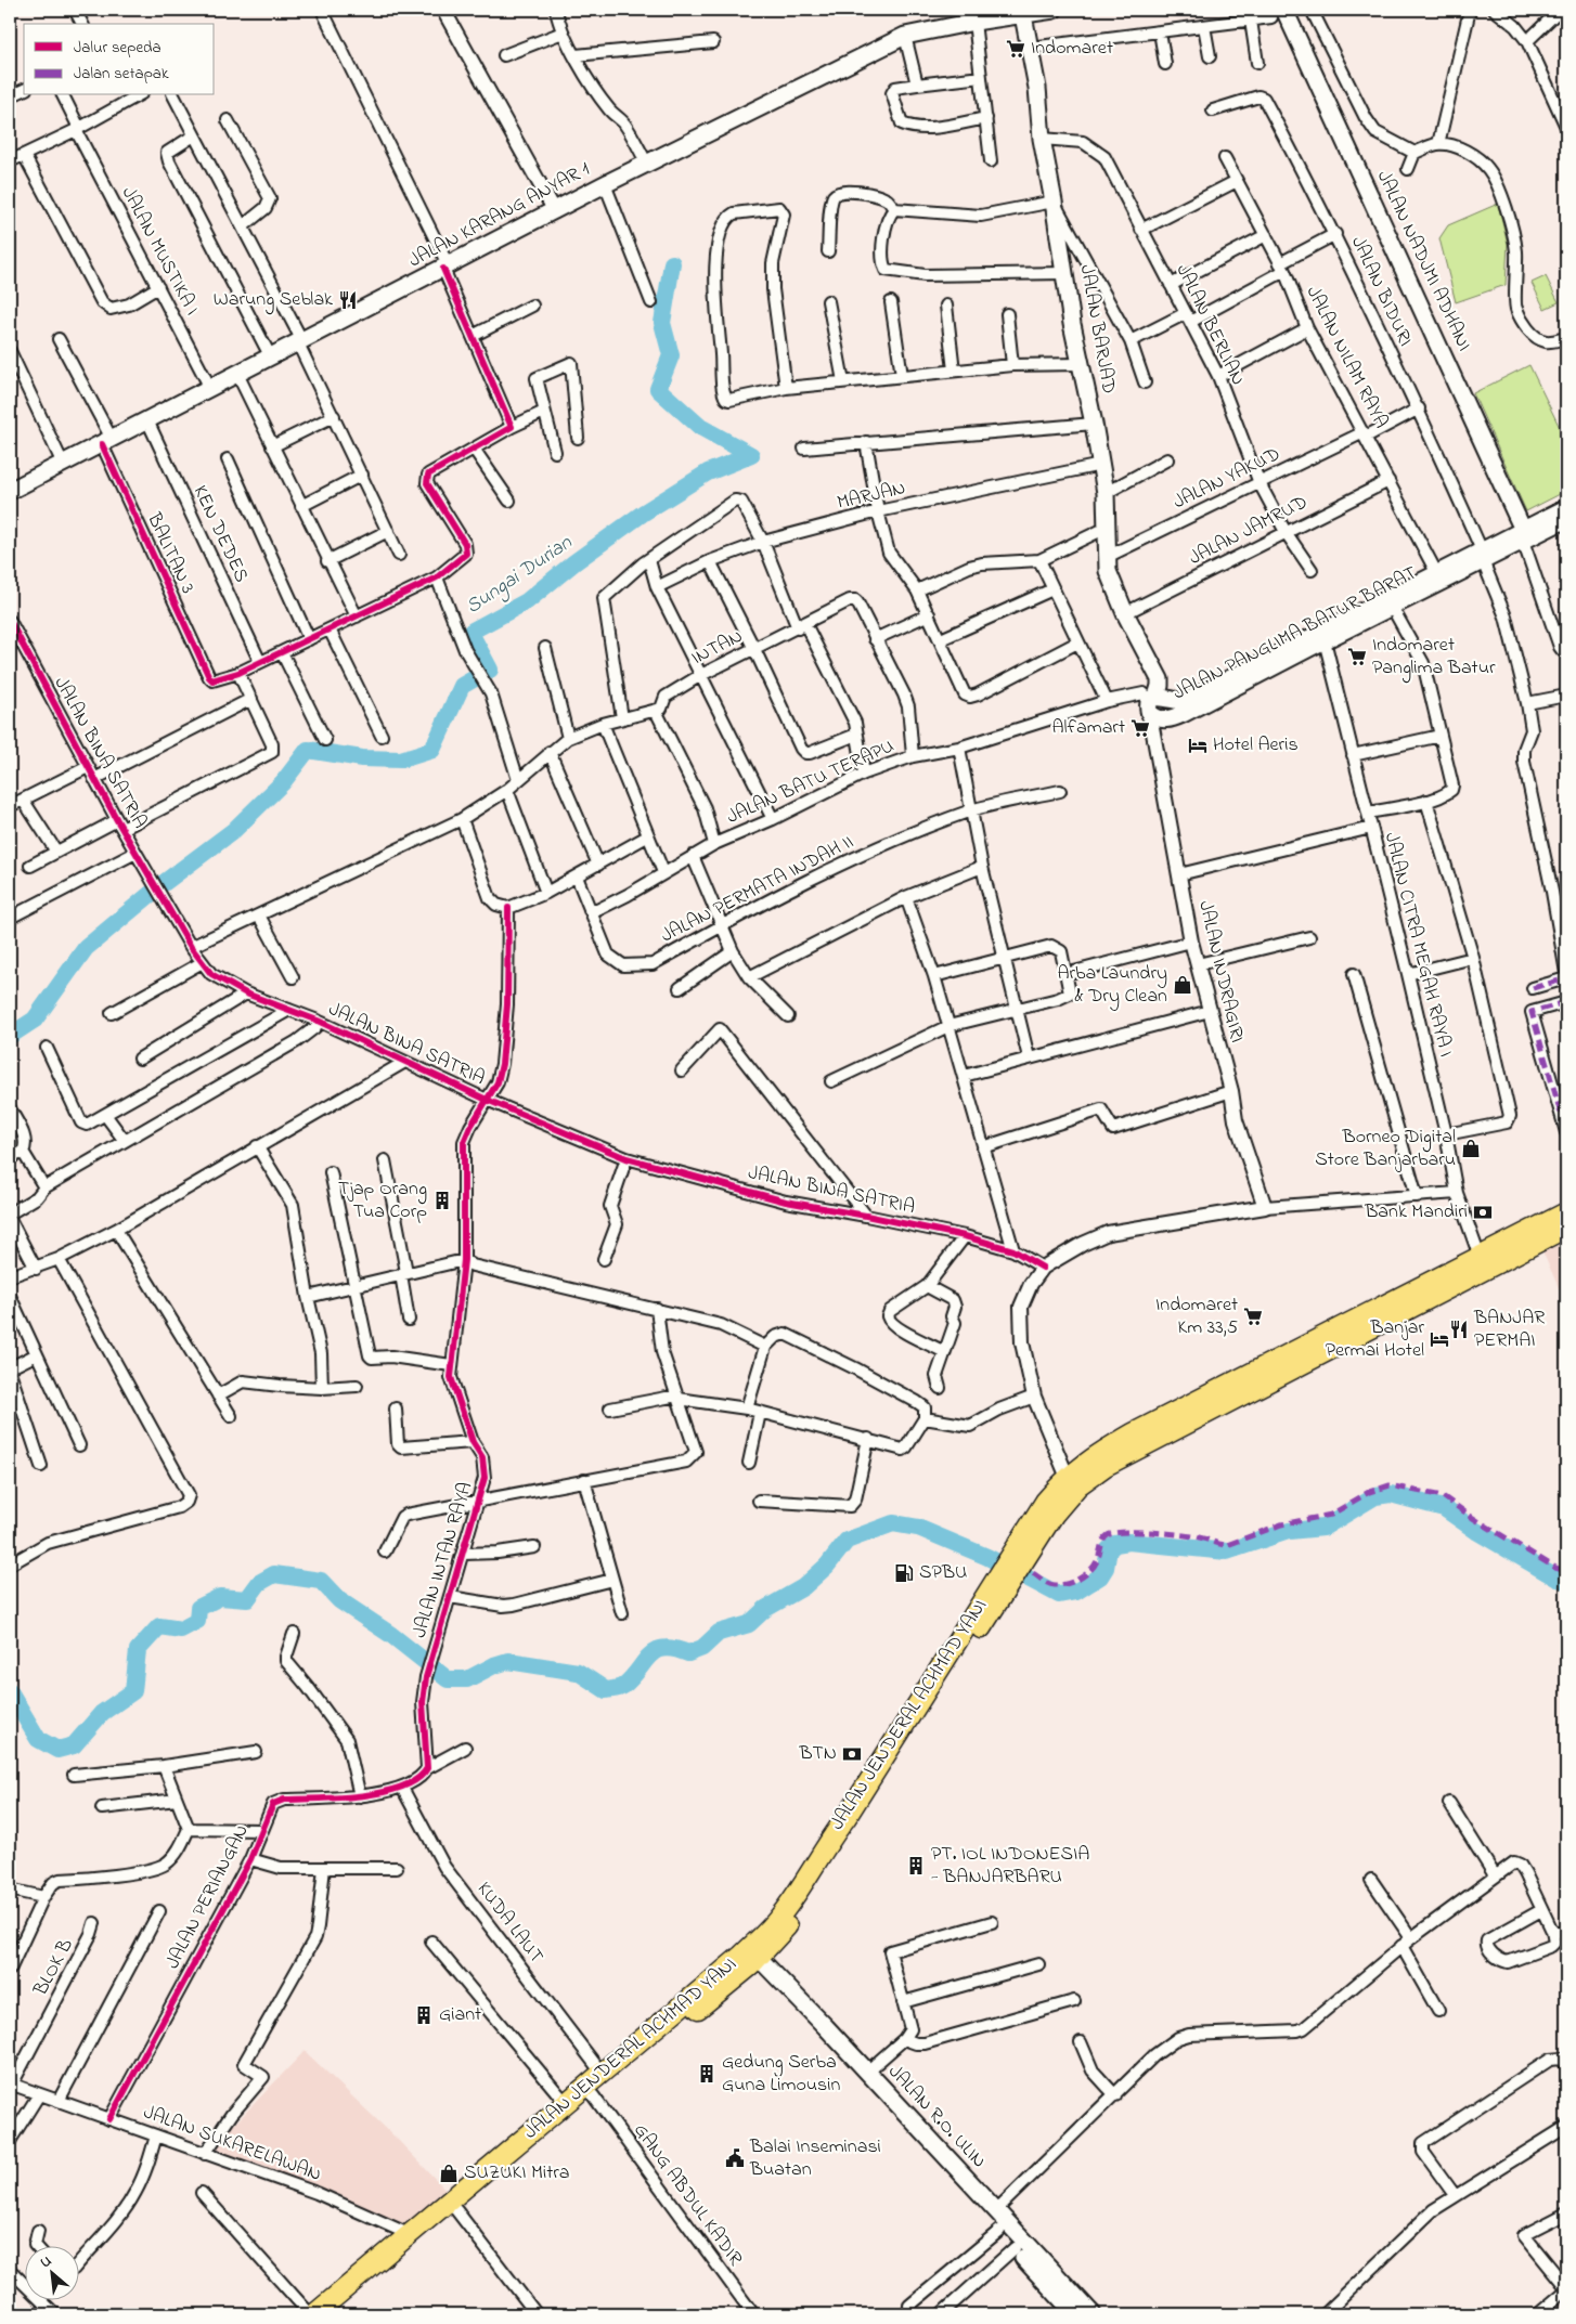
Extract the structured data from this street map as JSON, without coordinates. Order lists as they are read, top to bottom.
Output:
{
  "streets": {
    "highway": ["JALAN JENDERAL ACHMAD YANI"],
    "main road": [
      "JALAN KARANG ANYAR 1",
      "JALAN NADJMI ADHANI",
      "JALAN BARJAD",
      "JALAN PANGLIMA BATUR BARAT",
      "JALAN R.O. ULIN"
    ],
    "street": [
      "JALAN MUSTIKA I",
      "JALAN BIDURI",
      "JALAN BERLIAN",
      "JALAN NILAM RAYA",
      "JALAN YAKUD",
      "MARJAN",
      "JALAN JAMRUD",
      "KEN DEDES",
      "BALITAN 3",
      "INTAN",
      "JALAN BINA SATRIA",
      "JALAN BATU TERAPU",
      "JALAN PERMATA INDAH II",
      "JALAN CITRA MEGAH RAYA I",
      "JALAN INDRAGIRI",
      "JALAN INTAN RAYA",
      "JALAN PERIANGAN",
      "KUDA LAUT",
      "BLOK B",
      "JALAN SUKARELAWAN",
      "GANG ABDUL KADIR"
    ]
  },
  "crossings": [
    ["JALAN KARANG ANYAR 1", "JALAN MUSTIKA I"],
    ["JALAN KARANG ANYAR 1", "JALAN BARJAD"],
    ["JALAN KARANG ANYAR 1", "KEN DEDES"],
    ["JALAN KARANG ANYAR 1", "BALITAN 3"],
    ["JALAN NADJMI ADHANI", "JALAN PANGLIMA BATUR BARAT"],
    ["JALAN BIDURI", "JALAN YAKUD"],
    ["JALAN BIDURI", "JALAN PANGLIMA BATUR BARAT"],
    ["JALAN BERLIAN", "JALAN BARJAD"],
    ["JALAN BERLIAN", "JALAN YAKUD"],
    ["JALAN BERLIAN", "JALAN JAMRUD"],
    ["JALAN BARJAD", "JALAN YAKUD"],
    ["JALAN BARJAD", "MARJAN"],
    ["JALAN BARJAD", "JALAN JAMRUD"],
    ["JALAN BARJAD", "JALAN PANGLIMA BATUR BARAT"],
    ["JALAN BARJAD", "JALAN BATU TERAPU"],
    ["JALAN BARJAD", "JALAN INDRAGIRI"],
    ["JALAN NILAM RAYA", "JALAN YAKUD"],
    ["JALAN NILAM RAYA", "JALAN JAMRUD"],
    ["JALAN NILAM RAYA", "JALAN PANGLIMA BATUR BARAT"],
    ["JALAN PANGLIMA BATUR BARAT", "JALAN BATU TERAPU"],
    ["JALAN PANGLIMA BATUR BARAT", "JALAN CITRA MEGAH RAYA I"],
    ["JALAN PANGLIMA BATUR BARAT", "JALAN INDRAGIRI"],
    ["INTAN", "JALAN BATU TERAPU"],
    ["JALAN BINA SATRIA", "JALAN INTAN RAYA"],
    ["JALAN BATU TERAPU", "JALAN PERMATA INDAH II"],
    ["JALAN BATU TERAPU", "JALAN INDRAGIRI"],
    ["JALAN CITRA MEGAH RAYA I", "JALAN JENDERAL ACHMAD YANI"],
    ["JALAN JENDERAL ACHMAD YANI", "KUDA LAUT"],
    ["JALAN JENDERAL ACHMAD YANI", "JALAN R.O. ULIN"],
    ["JALAN JENDERAL ACHMAD YANI", "JALAN SUKARELAWAN"],
    ["JALAN JENDERAL ACHMAD YANI", "GANG ABDUL KADIR"],
    ["JALAN PERIANGAN", "KUDA LAUT"],
    ["JALAN PERIANGAN", "JALAN SUKARELAWAN"],
    ["BLOK B", "JALAN SUKARELAWAN"]
  ],
  "water": ["Sungai Durian"],
  "places": {
    "supermarket": [
      "Indomaret",
      "Indomaret Panglima Batur",
      "Alfamart",
      "Indomaret Km 33,5"
    ],
    "restaurant": ["Warung Seblak", "BANJAR PERMAI"],
    "hotel": ["Hotel Aeris", "Banjar Permai Hotel"],
    "shop": ["Arba Laundry & Dry Clean", "Borneo Digital Store Banjarbaru", "SUZUKI Mitra"],
    "building": [
      "Tjap Orang Tua Corp",
      "PT. IOL INDONESIA - BANJARBARU",
      "Giant",
      "Gedung Serba Guna Limousin"
    ],
    "bank": ["Bank Mandiri", "BTN"],
    "fuel station": ["SPBU"],
    "public building": ["Balai Inseminasi Buatan"]
  },
  "legend": ["Jalur sepeda", "Jalan setapak"],
  "north": "top left"
}
